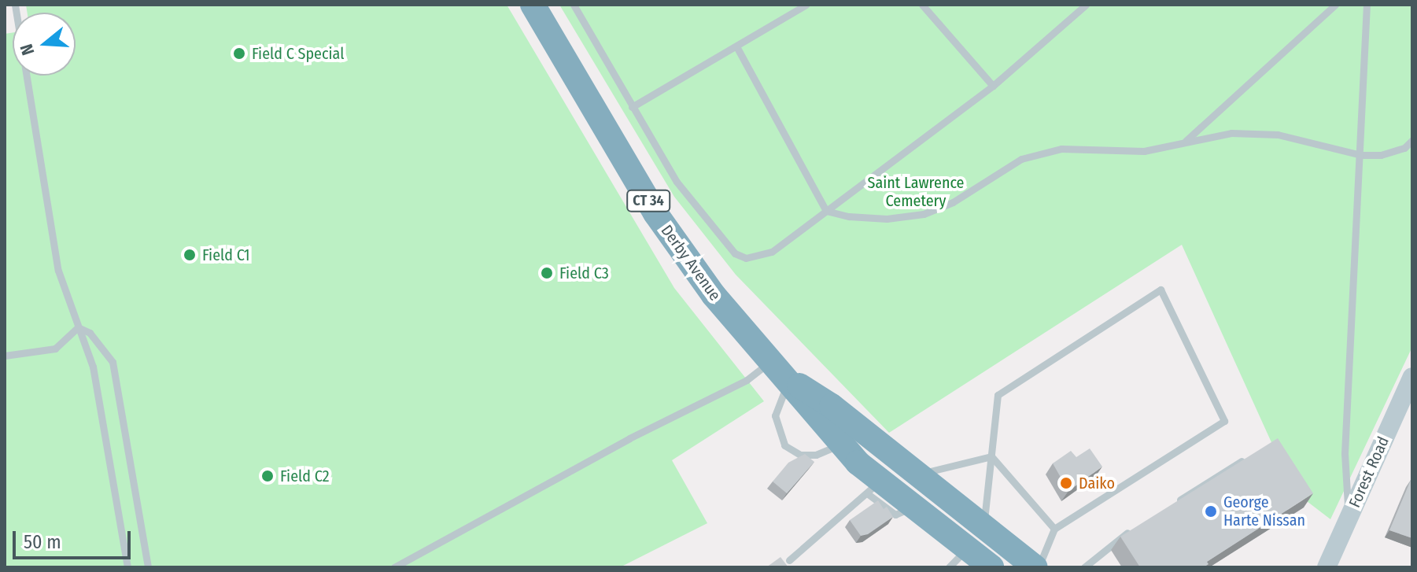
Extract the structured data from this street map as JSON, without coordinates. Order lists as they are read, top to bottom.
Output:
{
  "streets": {
    "highway": ["CT 34", "Derby Avenue"],
    "main road": ["Forest Road"]
  },
  "parks": ["Saint Lawrence Cemetery"],
  "places": [
    "Field C Special",
    "Field C1",
    "Field C3",
    "Field C2",
    "Daiko",
    "George Harte Nissan"
  ],
  "scale_bar": "50 m",
  "north": "left"
}
